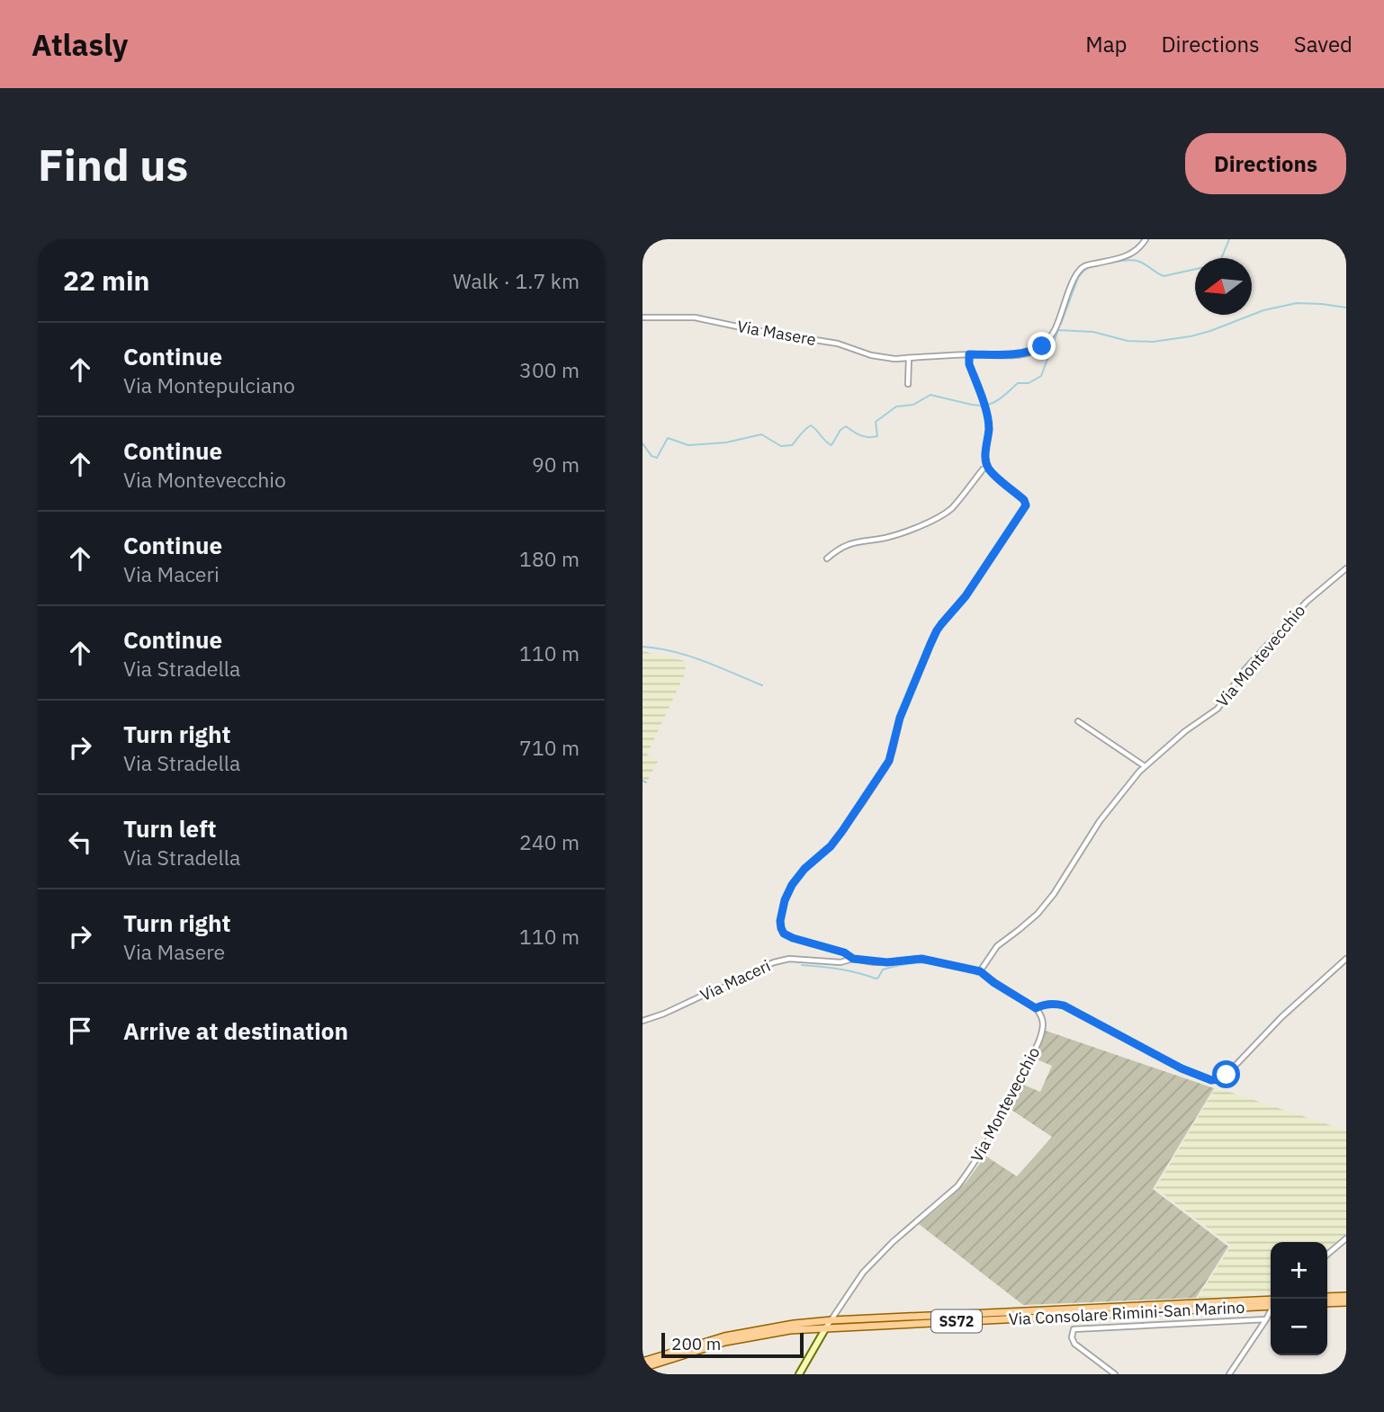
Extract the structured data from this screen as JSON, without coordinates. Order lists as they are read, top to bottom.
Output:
{
  "streets": {
    "main road": ["Via Consolare Rimini-San Marino", "SS72"],
    "street": ["Via Masere", "Via Montevecchio", "Via Maceri"]
  },
  "crossings": [
    ["Via Montevecchio", "Via Maceri"],
    ["Via Montevecchio", "Via Consolare Rimini-San Marino"]
  ],
  "scale_bar": "200 m",
  "north": "left",
  "page": {
    "header": "Atlasly",
    "nav": ["Map", "Directions", "Saved"],
    "buttons": "Directions",
    "title": "Find us",
    "heading": ["22 min", "Walk · 1.7 km"],
    "list": [
      ["Continue", "Via Montepulciano", "300 m"],
      ["Continue", "Via Montevecchio", "90 m"],
      ["Continue", "Via Maceri", "180 m"],
      ["Continue", "Via Stradella", "110 m"],
      ["Turn right", "Via Stradella", "710 m"],
      ["Turn left", "Via Stradella", "240 m"],
      ["Turn right", "Via Masere", "110 m"],
      "Arrive at destination"
    ],
    "map_buttons": ["+", "−"],
    "scale": "200 m"
  }
}
